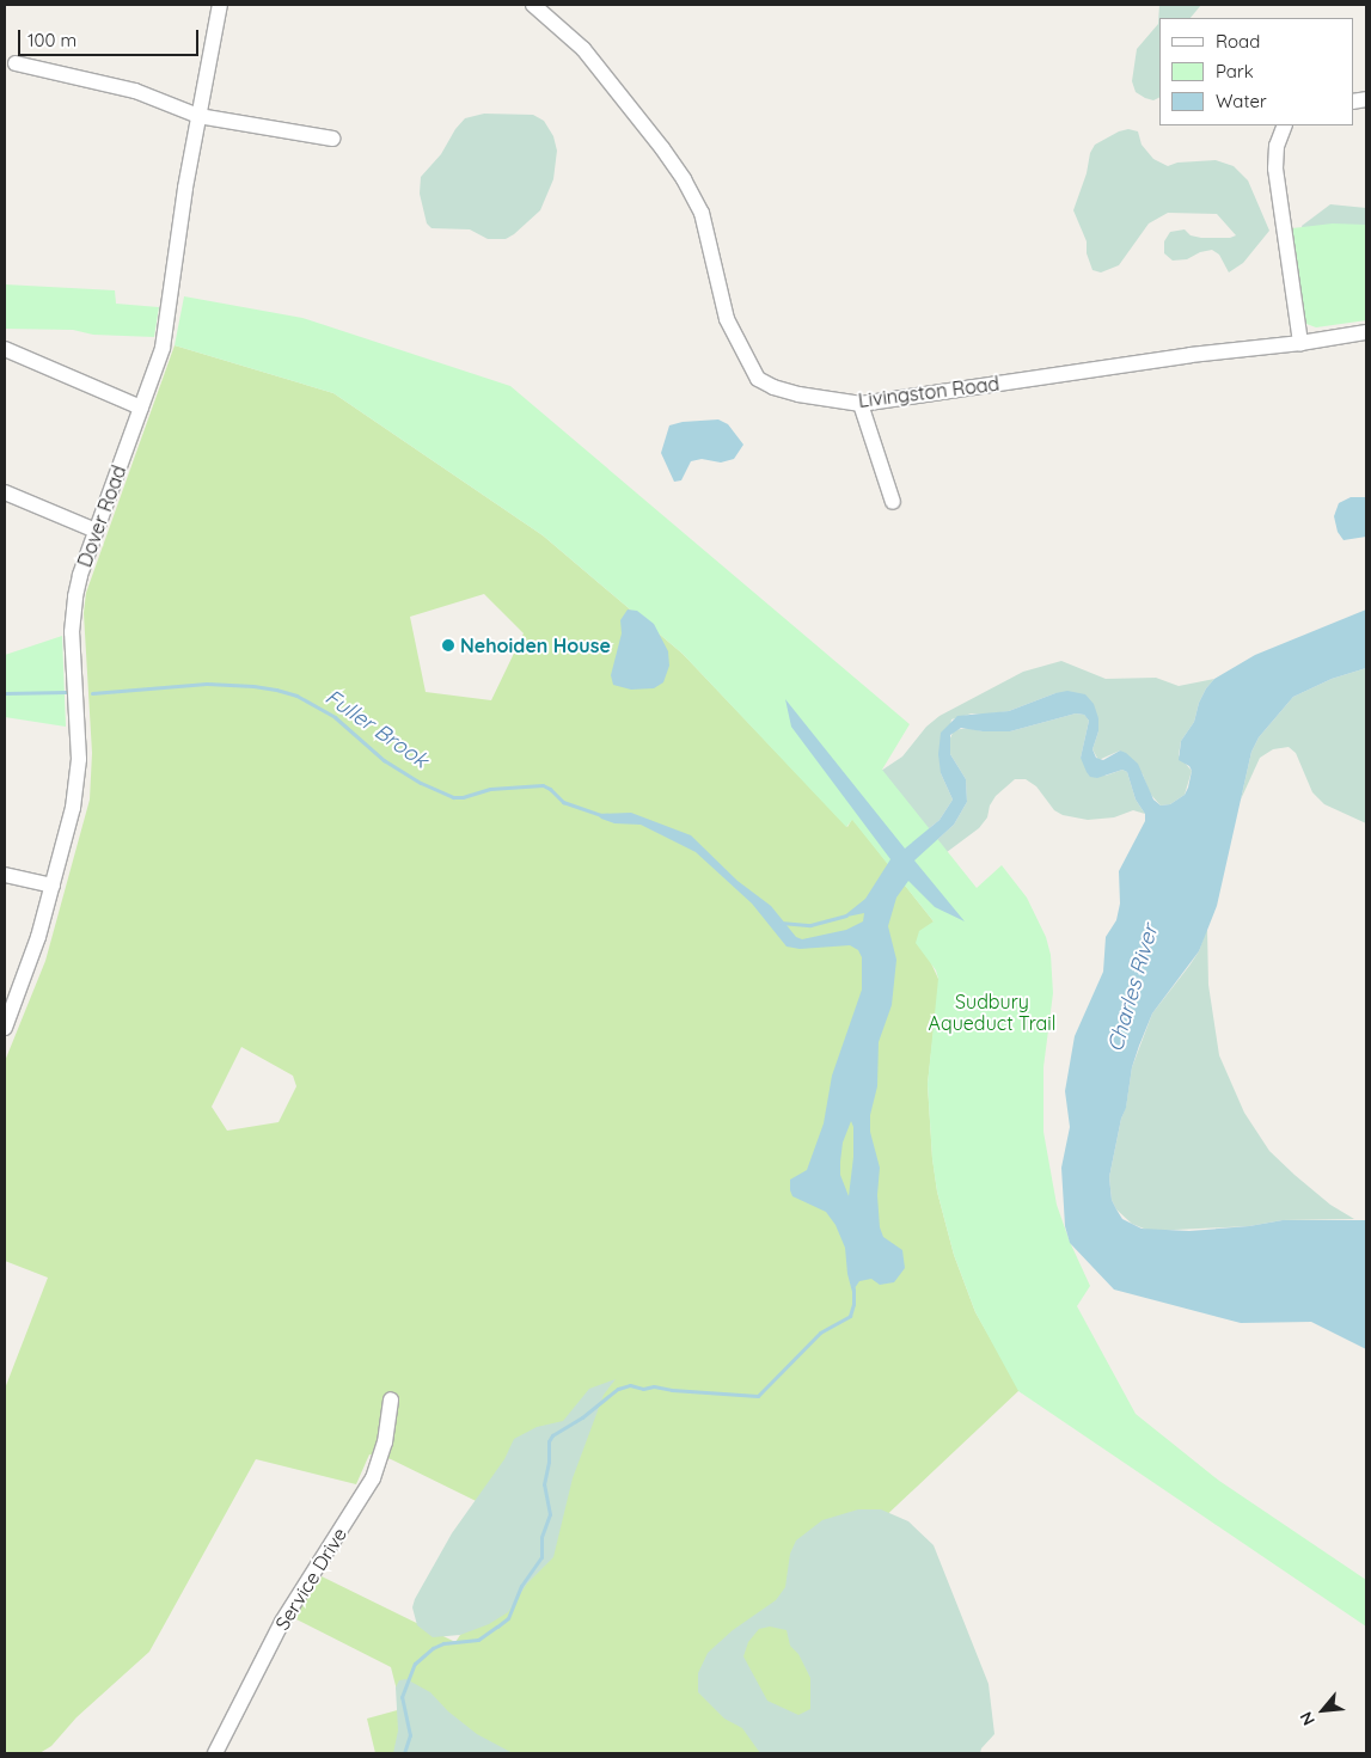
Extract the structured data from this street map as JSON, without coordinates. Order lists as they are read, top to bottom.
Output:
{
  "streets": {
    "street": ["Livingston Road", "Dover Road", "Service Drive"]
  },
  "water": ["Fuller Brook", "Charles River"],
  "parks": ["Sudbury Aqueduct Trail"],
  "places": ["Nehoiden House"],
  "legend": ["Road", "Park", "Water"],
  "scale_bar": "100 m",
  "north": "bottom left"
}
